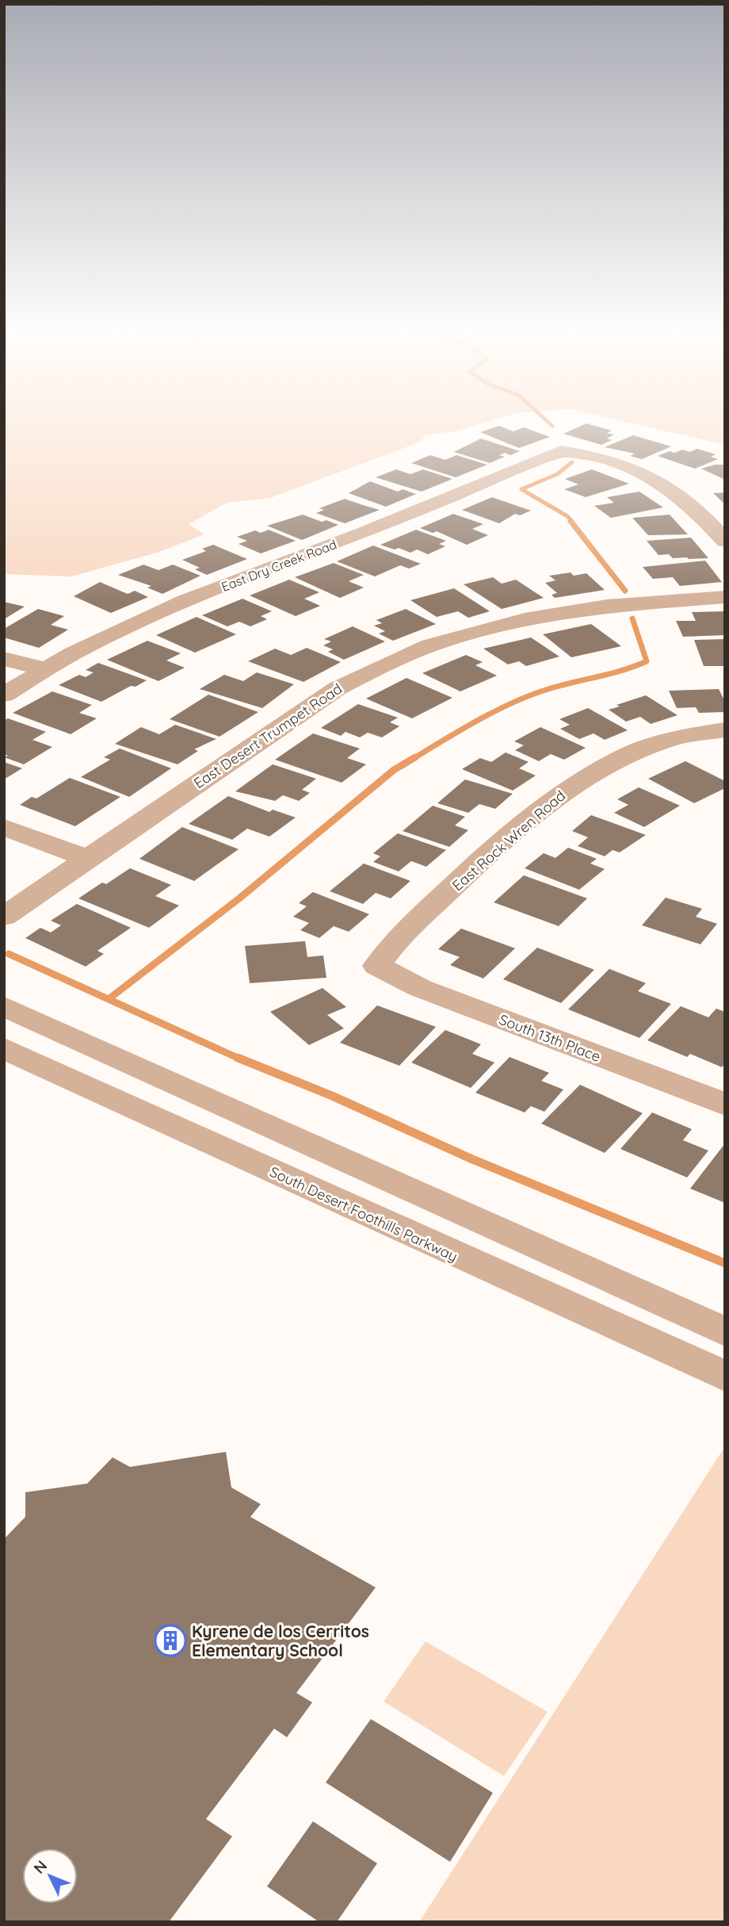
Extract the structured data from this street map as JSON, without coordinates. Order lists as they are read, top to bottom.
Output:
{
  "streets": {
    "street": [
      "East Dry Creek Road",
      "East Desert Trumpet Road",
      "East Rock Wren Road",
      "South 13th Place",
      "South Desert Foothills Parkway"
    ]
  },
  "crossings": [
    ["East Rock Wren Road", "South 13th Place"]
  ],
  "places": {
    "building": ["Kyrene de los Cerritos Elementary School"]
  },
  "north": "top left"
}
